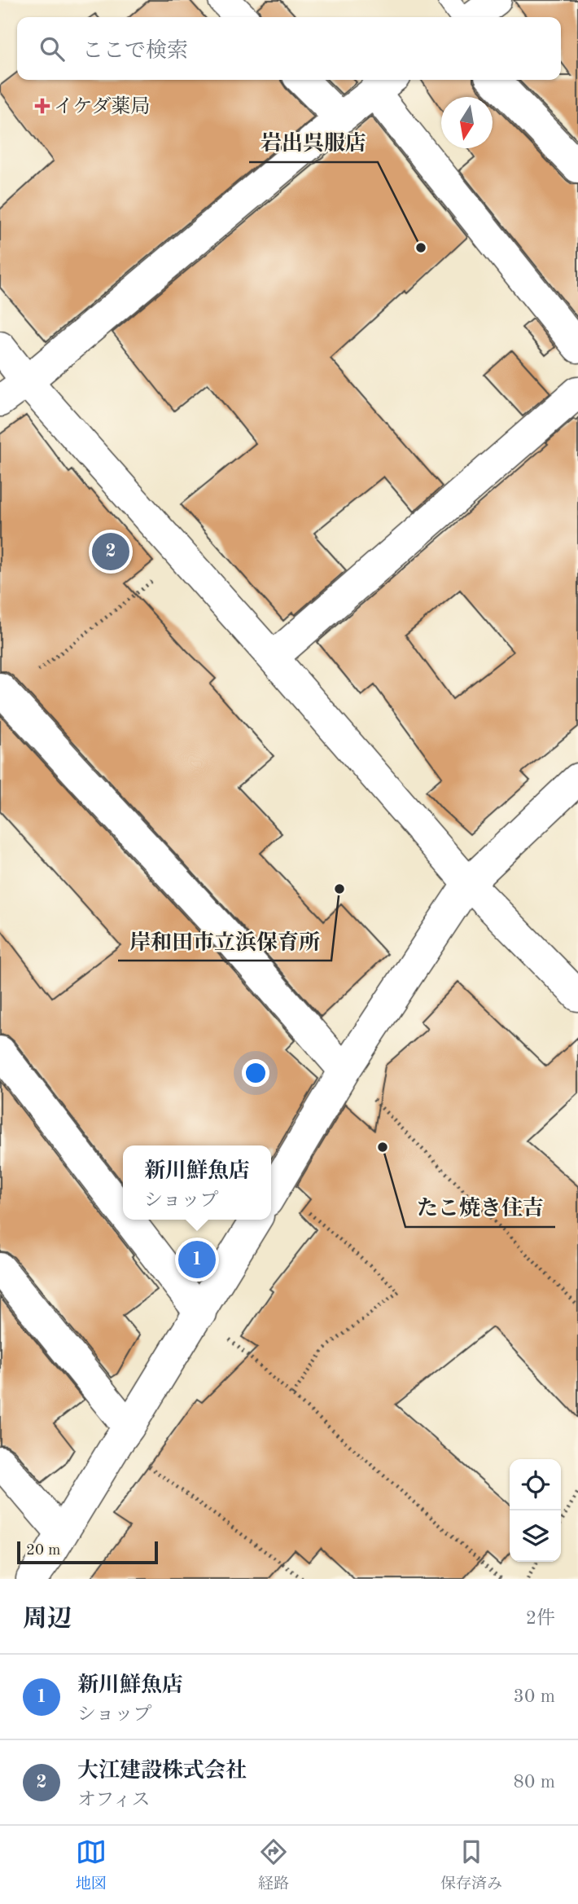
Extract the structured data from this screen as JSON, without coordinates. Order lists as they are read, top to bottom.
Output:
{
  "places": {
    "health": ["イケダ薬局"],
    "other": ["岩出呉服店", "岸和田市立浜保育所", "たこ焼き住吉"]
  },
  "scale_bar": "20 m",
  "north": "bottom",
  "page": {
    "search": "ここで検索",
    "pins": ["2", "1"],
    "popup": ["新川鮮魚店", "ショップ"],
    "scale": "20 m",
    "heading": ["周辺", "2件"],
    "list": [
      {
        "mark": "1",
        "name": "新川鮮魚店",
        "note": "ショップ",
        "value": "30 m"
      },
      {
        "mark": "2",
        "name": "大江建設株式会社",
        "note": "オフィス",
        "value": "80 m"
      }
    ],
    "nav": ["地図", "経路", "保存済み"]
  }
}
